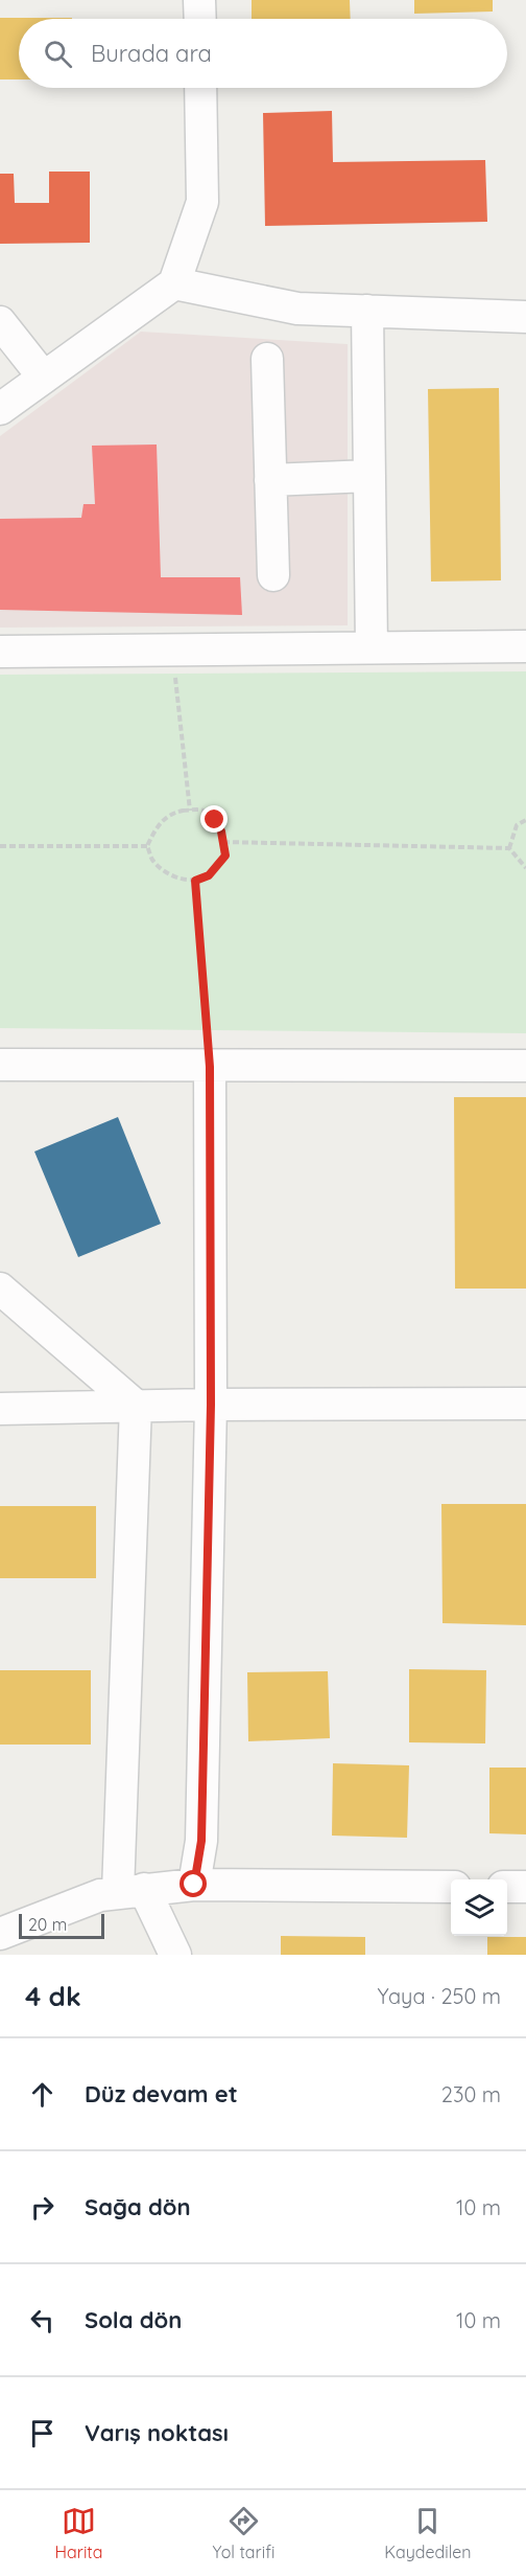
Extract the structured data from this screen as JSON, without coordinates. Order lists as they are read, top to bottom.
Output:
{
  "scale_bar": "20 m",
  "page": {
    "search": "Burada ara",
    "scale": "20 m",
    "heading": ["4 dk", "Yaya · 250 m"],
    "list": [
      ["Düz devam et", "230 m"],
      ["Sağa dön", "10 m"],
      ["Sola dön", "10 m"],
      "Varış noktası"
    ],
    "nav": ["Harita", "Yol tarifi", "Kaydedilen"]
  }
}
